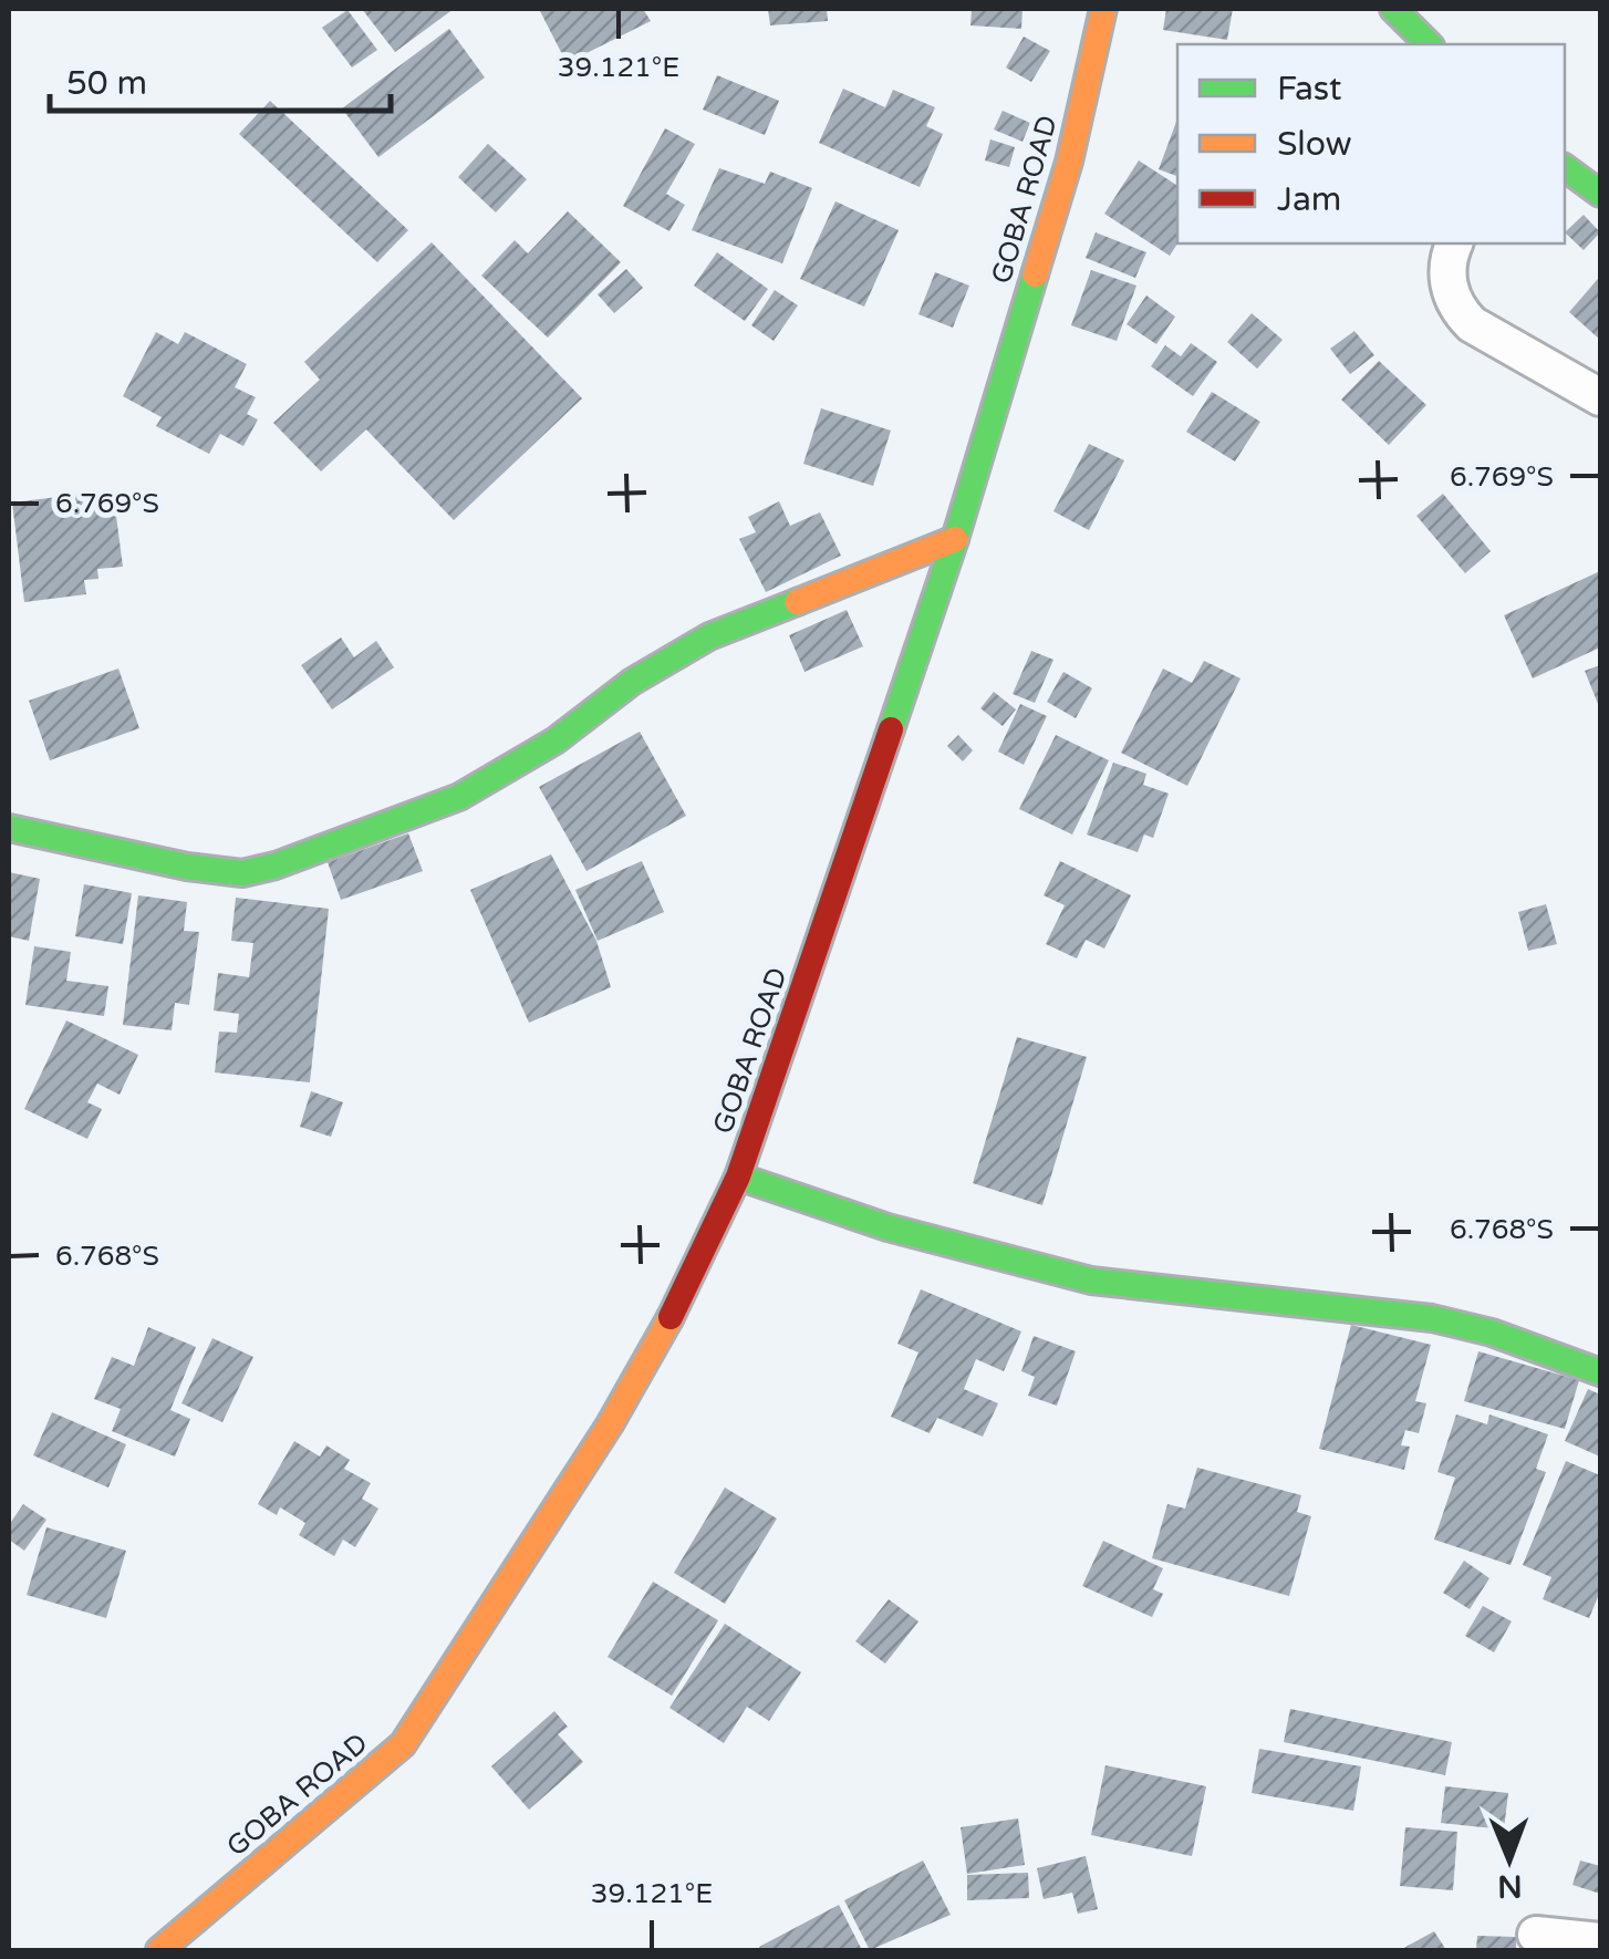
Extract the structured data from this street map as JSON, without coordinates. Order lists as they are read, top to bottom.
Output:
{
  "streets": {
    "main road": ["GOBA ROAD"]
  },
  "legend": ["Fast", "Slow", "Jam"],
  "scale_bar": "50 m",
  "north": "bottom",
  "coordinates": ["39.121°E", "6.769°S", "6.768°S"]
}
